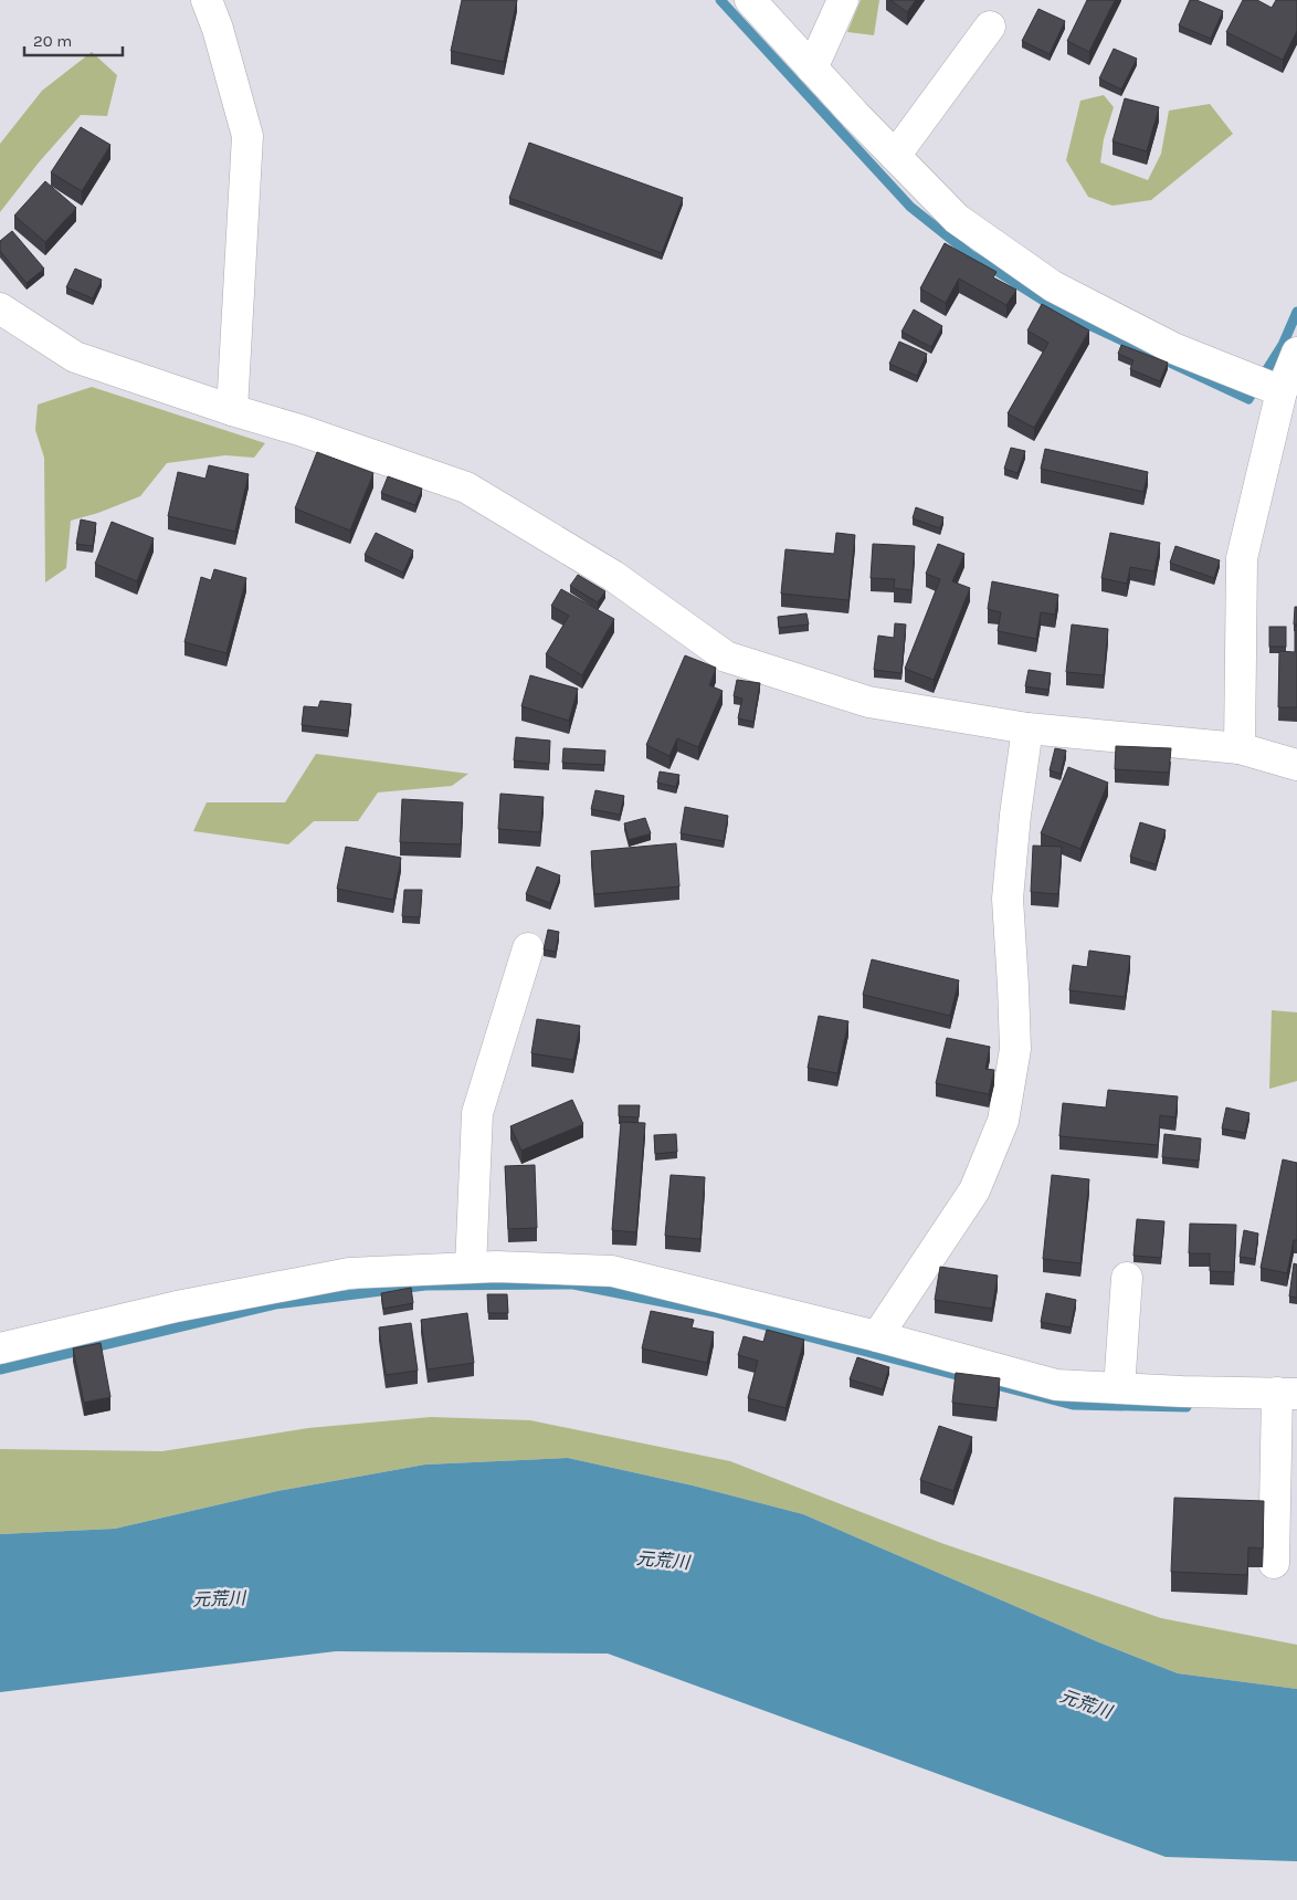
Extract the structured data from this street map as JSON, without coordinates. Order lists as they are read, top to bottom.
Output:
{
  "water": ["元荒川"],
  "scale_bar": "20 m"
}
